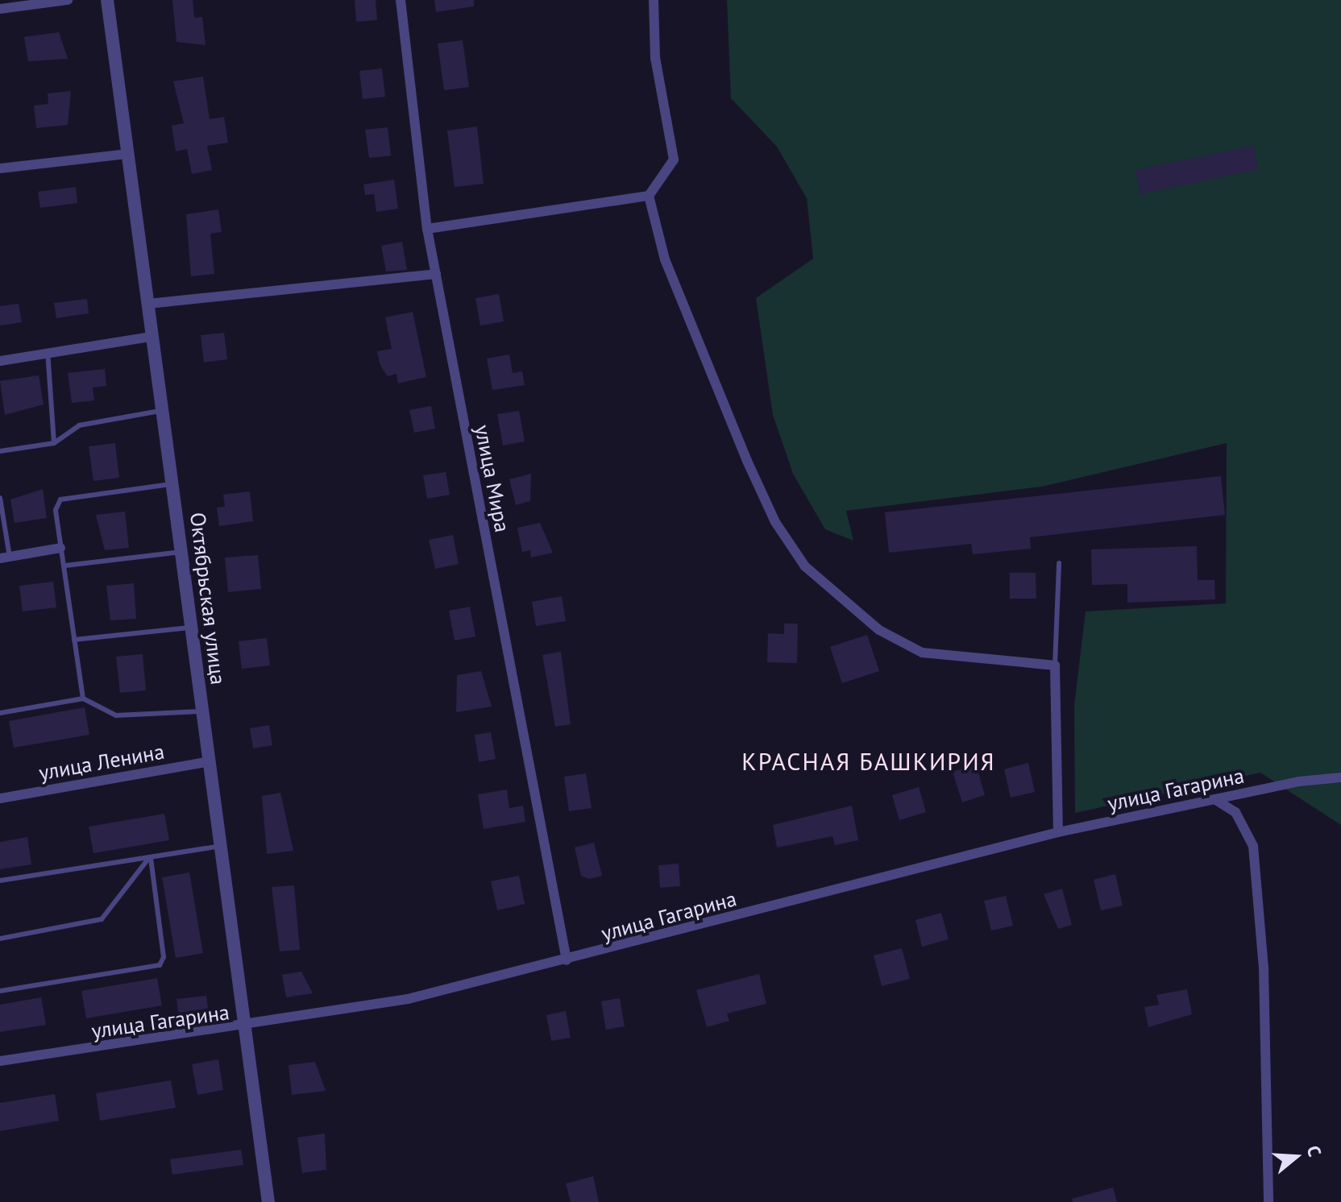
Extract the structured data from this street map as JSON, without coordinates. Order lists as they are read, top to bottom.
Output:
{
  "streets": {
    "street": [
      "улица Мира",
      "Октябрьская улица",
      "улица Ленина",
      "улица Гагарина"
    ]
  },
  "crossings": [
    ["улица Мира", "улица Гагарина"],
    ["Октябрьская улица", "улица Ленина"],
    ["Октябрьская улица", "улица Гагарина"]
  ],
  "districts": ["КРАСНАЯ БАШКИРИЯ"],
  "north": "right"
}
